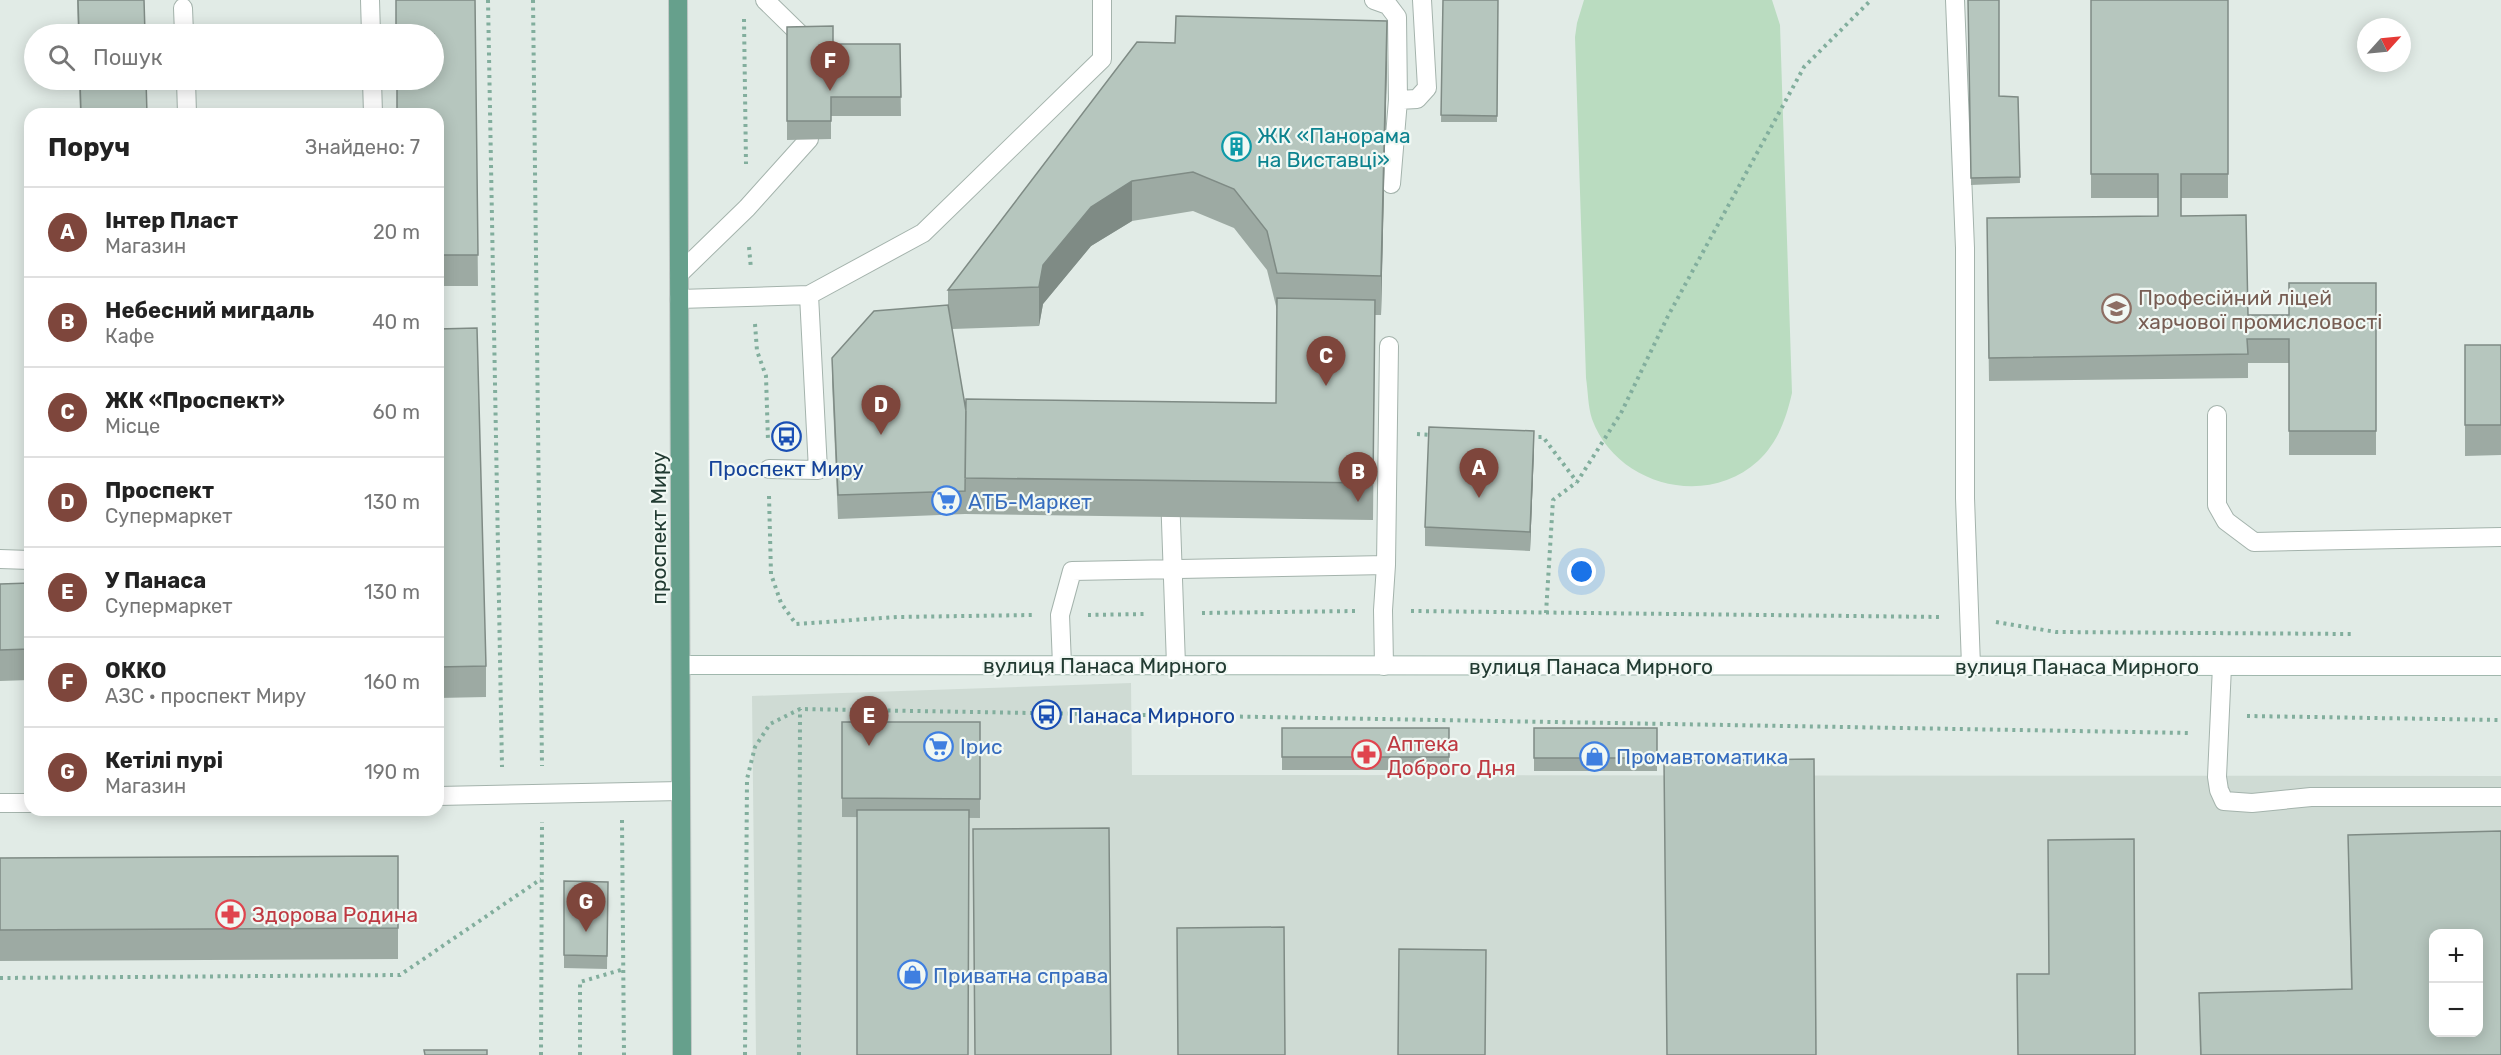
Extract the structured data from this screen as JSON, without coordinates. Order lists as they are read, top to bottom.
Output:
{
  "streets": {
    "main road": ["проспект Миру", "вулиця Панаса Мирного"]
  },
  "crossings": [
    ["проспект Миру", "вулиця Панаса Мирного"]
  ],
  "places": {
    "building": ["ЖК «Панорама на Виставці»"],
    "school or university": ["Професійний ліцей харчової промисловості"],
    "bus stop": ["Проспект Миру", "Панаса Мирного"],
    "supermarket": ["АТБ-Маркет", "Ірис"],
    "pharmacy": ["Аптека Доброго Дня", "Здорова Родина"],
    "shop": ["Промавтоматика", "Приватна справа"]
  },
  "north": "top right",
  "page": {
    "search": "Пошук",
    "pins": [
      "F",
      "C",
      "D",
      "A",
      "B",
      "E",
      "G"
    ],
    "heading": ["Поруч", "Знайдено: 7"],
    "list": [
      {
        "mark": "A",
        "name": "Інтер Пласт",
        "note": "Магазин",
        "value": "20 m"
      },
      {
        "mark": "B",
        "name": "Небесний мигдаль",
        "note": "Кафе",
        "value": "40 m"
      },
      {
        "mark": "C",
        "name": "ЖК «Проспект»",
        "note": "Місце",
        "value": "60 m"
      },
      {
        "mark": "D",
        "name": "Проспект",
        "note": "Супермаркет",
        "value": "130 m"
      },
      {
        "mark": "E",
        "name": "У Панаса",
        "note": "Супермаркет",
        "value": "130 m"
      },
      {
        "mark": "F",
        "name": "ОККО",
        "note": "АЗС · проспект Миру",
        "value": "160 m"
      },
      {
        "mark": "G",
        "name": "Кетілі пурі",
        "note": "Магазин",
        "value": "190 m"
      }
    ],
    "map_buttons": ["+", "−"]
  }
}
